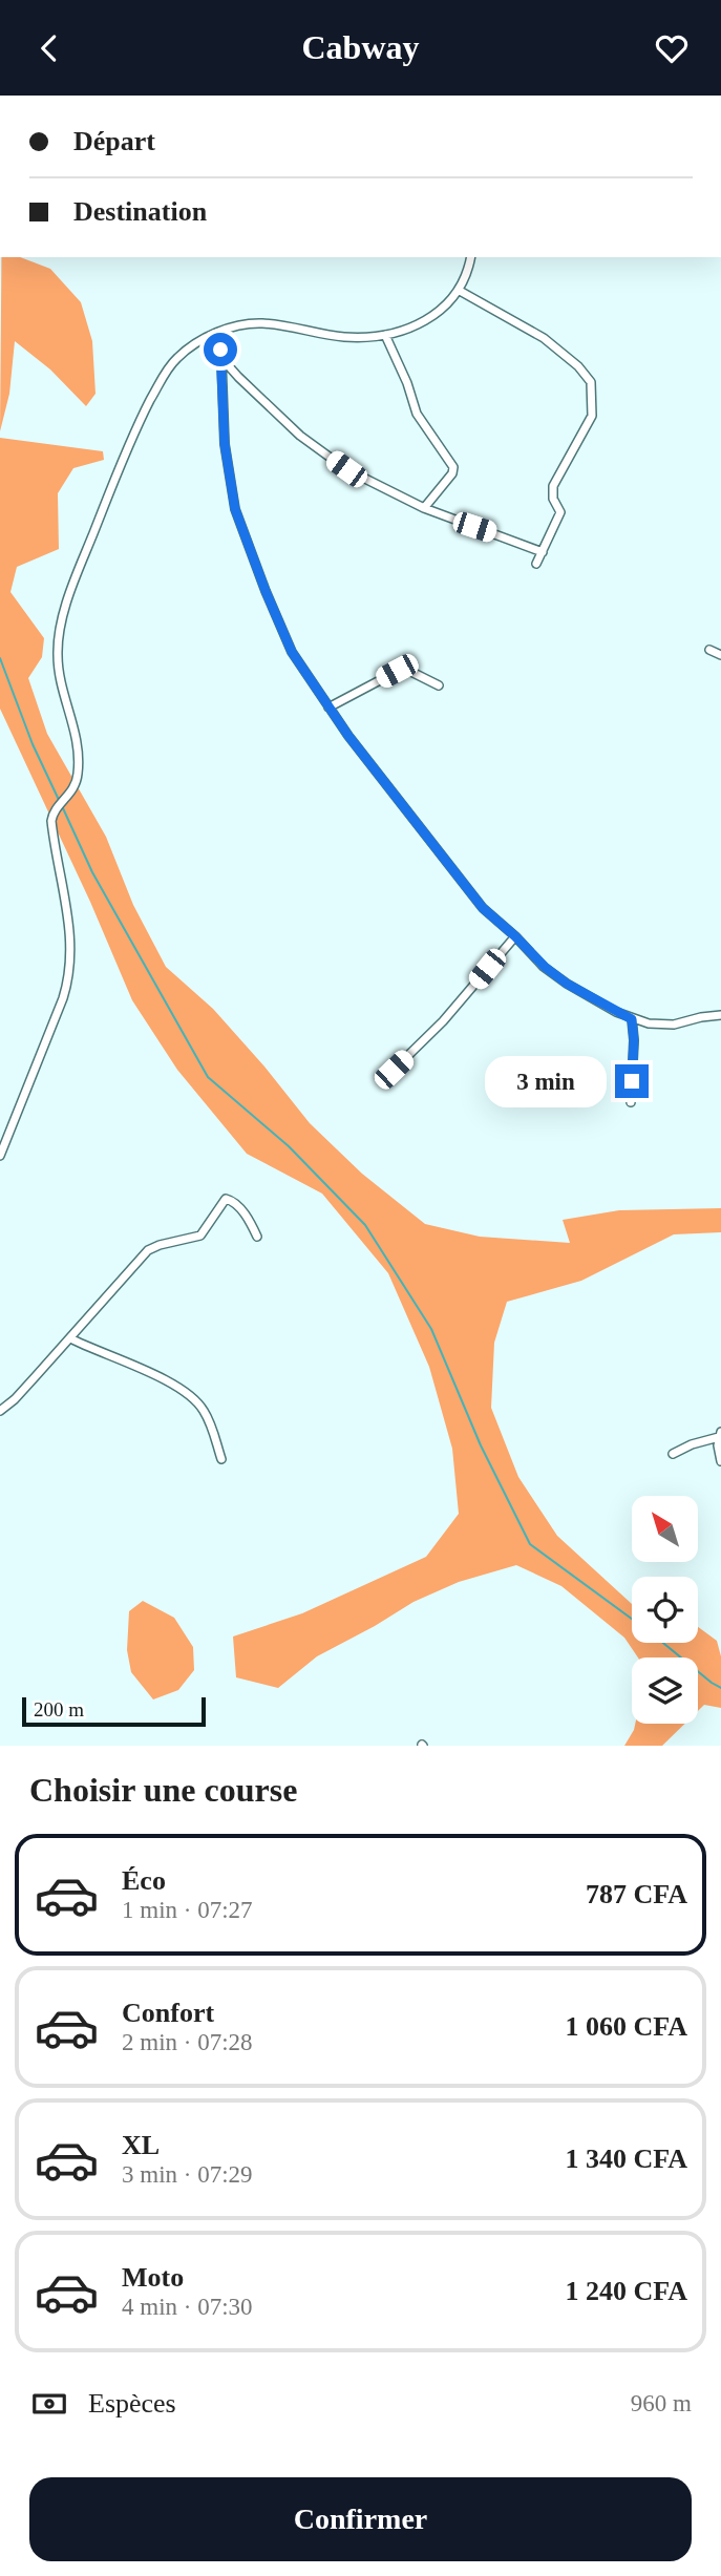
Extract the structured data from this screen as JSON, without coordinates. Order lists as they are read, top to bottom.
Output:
{
  "scale_bar": "200 m",
  "north": "top left",
  "page": {
    "header": "Cabway",
    "banner": ["Départ", "Destination"],
    "bubble": "3 min",
    "scale": "200 m",
    "heading": "Choisir une course",
    "list": [
      {
        "name": "Éco",
        "note": "1 min · 07:27",
        "value": "787 CFA"
      },
      {
        "name": "Confort",
        "note": "2 min · 07:28",
        "value": "1 060 CFA"
      },
      {
        "name": "XL",
        "note": "3 min · 07:29",
        "value": "1 340 CFA"
      },
      {
        "name": "Moto",
        "note": "4 min · 07:30",
        "value": "1 240 CFA"
      }
    ],
    "pay": ["Espèces", "960 m"],
    "buttons": "Confirmer"
  }
}
